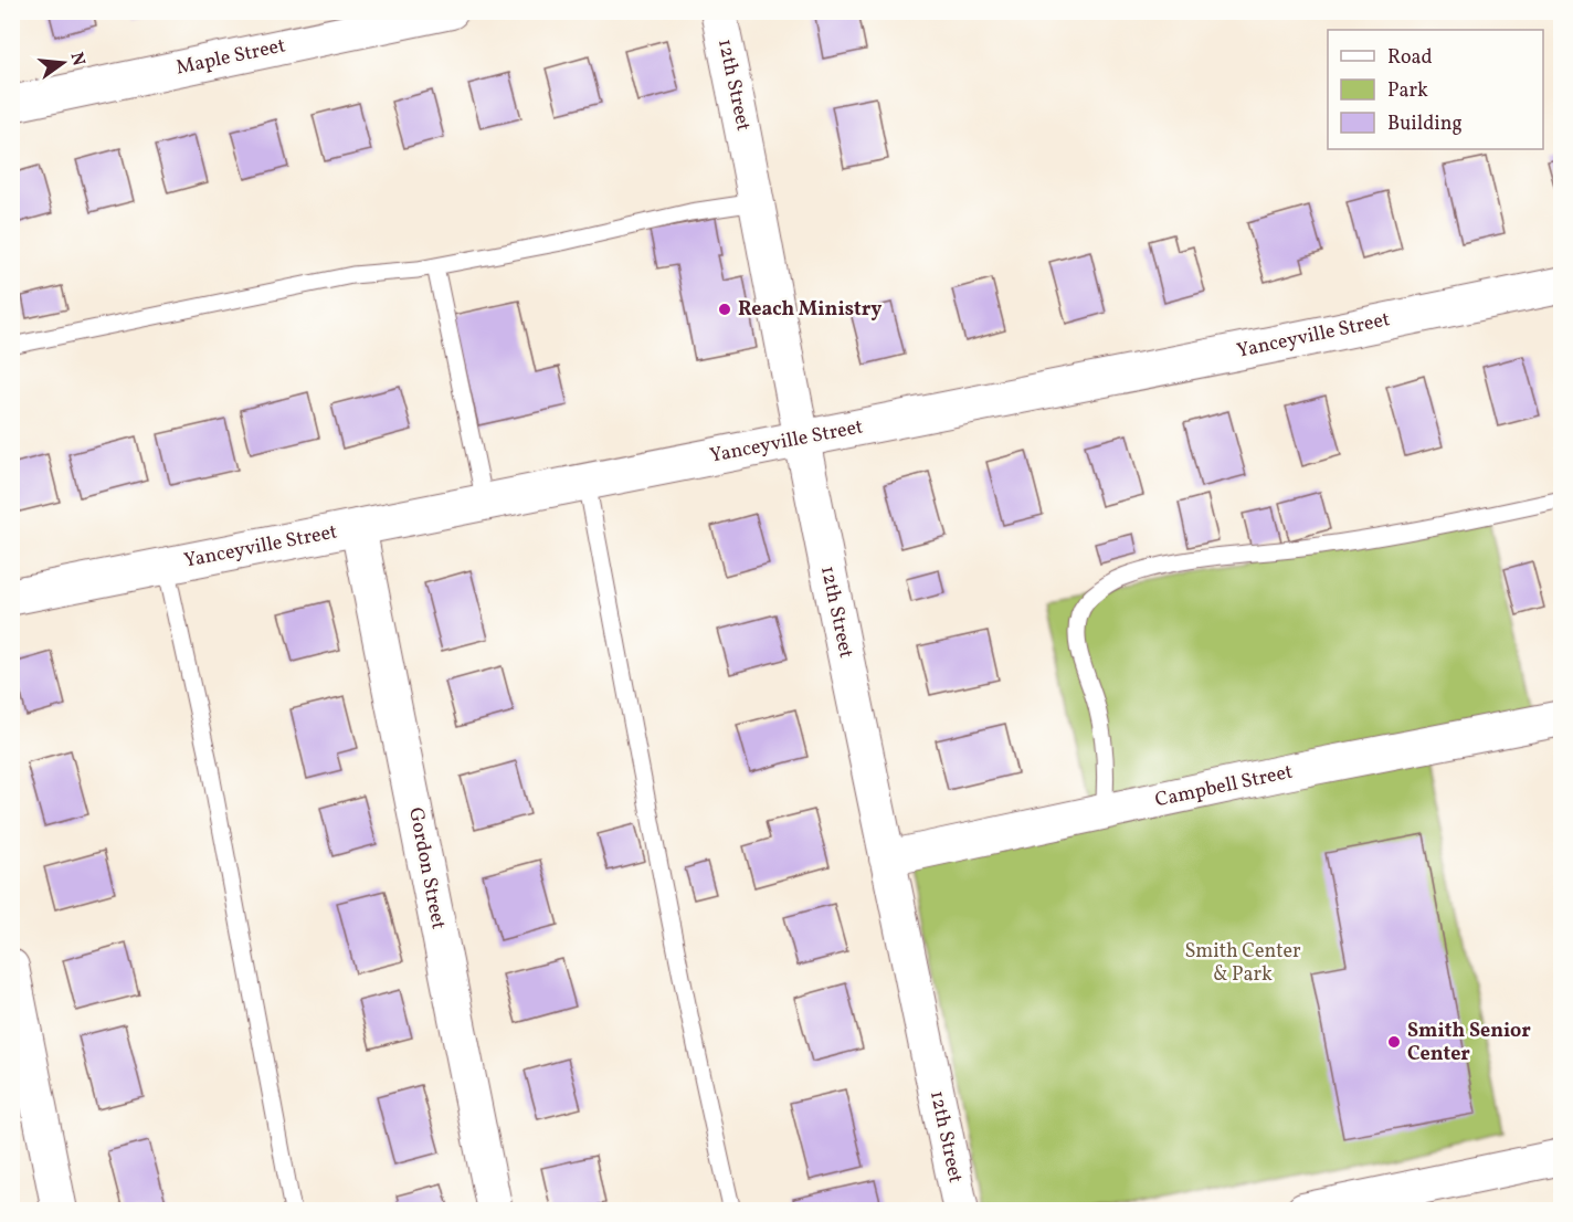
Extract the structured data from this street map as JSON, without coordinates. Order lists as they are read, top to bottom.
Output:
{
  "streets": {
    "main road": ["Yanceyville Street"],
    "street": [
      "Maple Street",
      "12th Street",
      "Campbell Street",
      "Gordon Street"
    ]
  },
  "crossings": [
    ["12th Street", "Yanceyville Street"],
    ["12th Street", "Campbell Street"],
    ["Yanceyville Street", "Gordon Street"]
  ],
  "parks": ["Smith Center & Park"],
  "places": ["Reach Ministry", "Smith Senior Center"],
  "legend": ["Road", "Park", "Building"],
  "north": "right"
}
